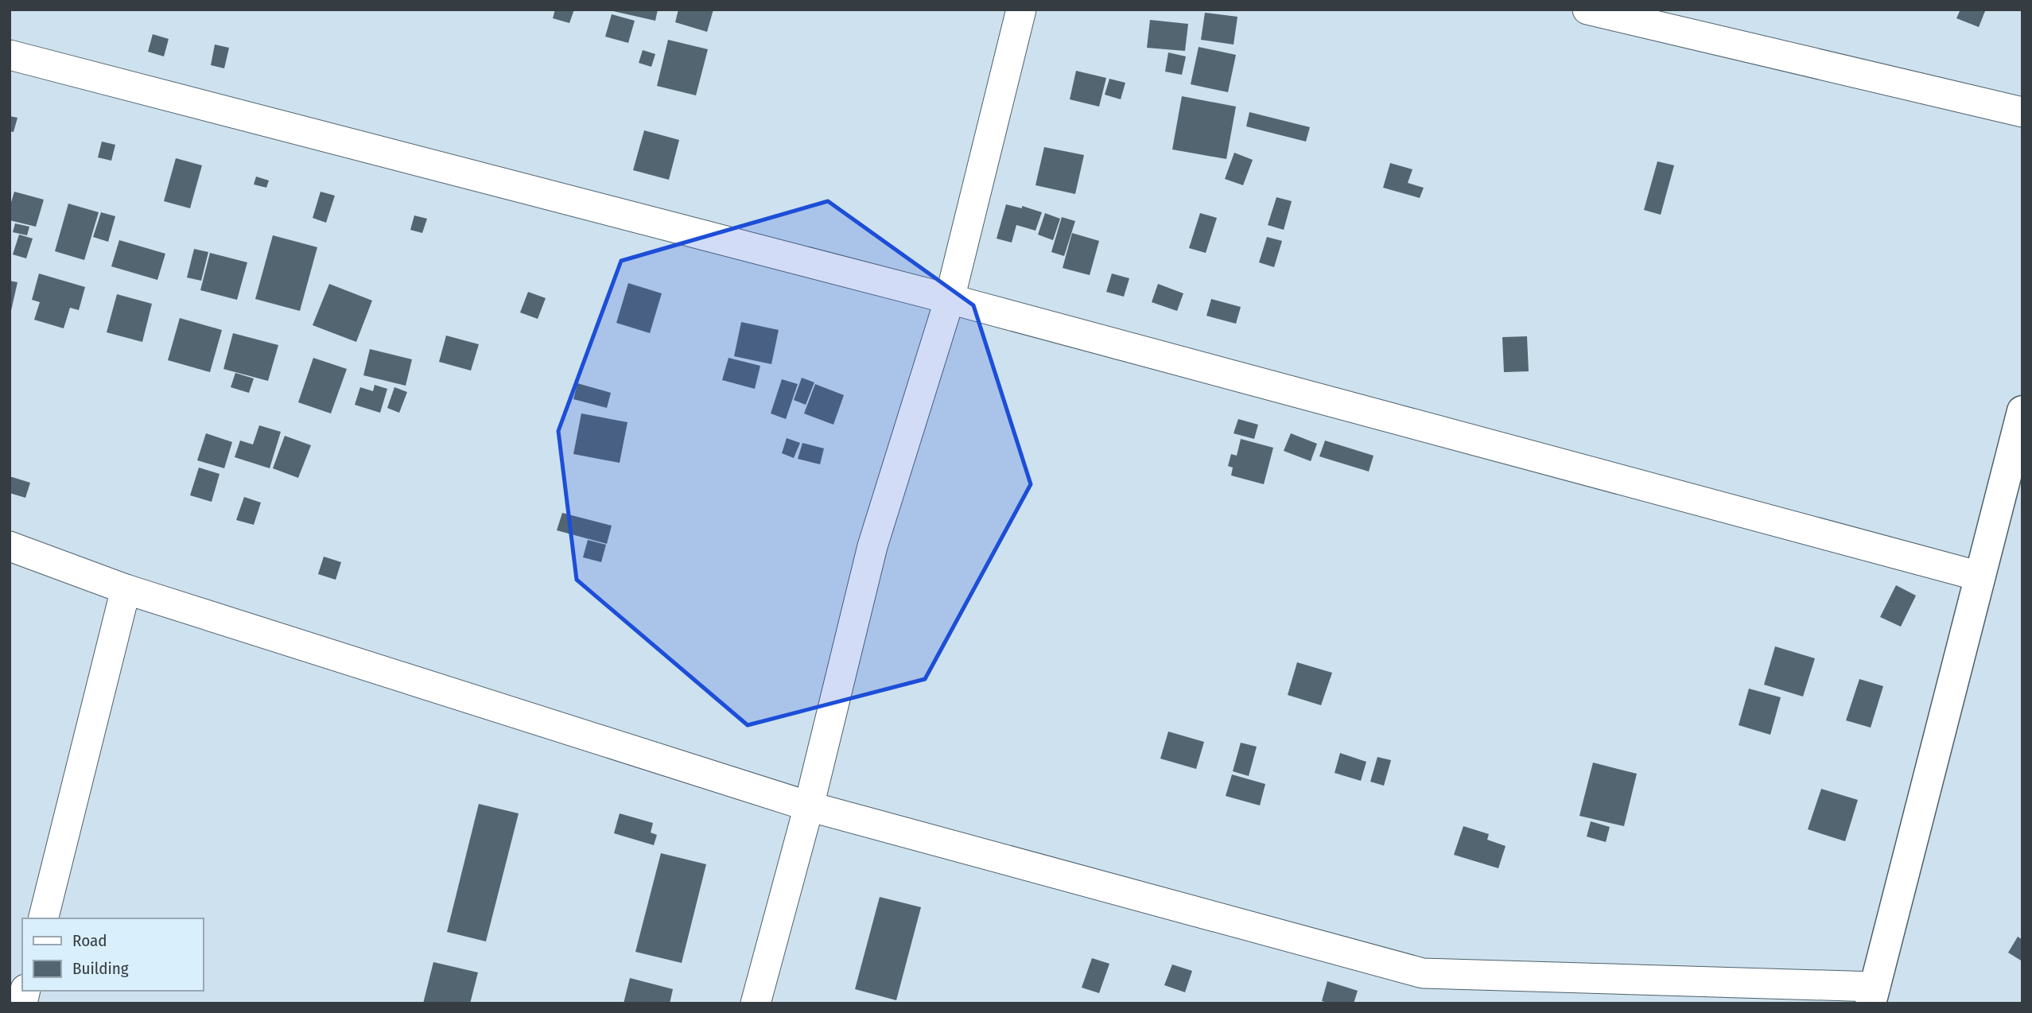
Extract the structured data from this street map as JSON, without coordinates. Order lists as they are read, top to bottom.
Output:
{
  "legend": ["Road", "Building"]
}
